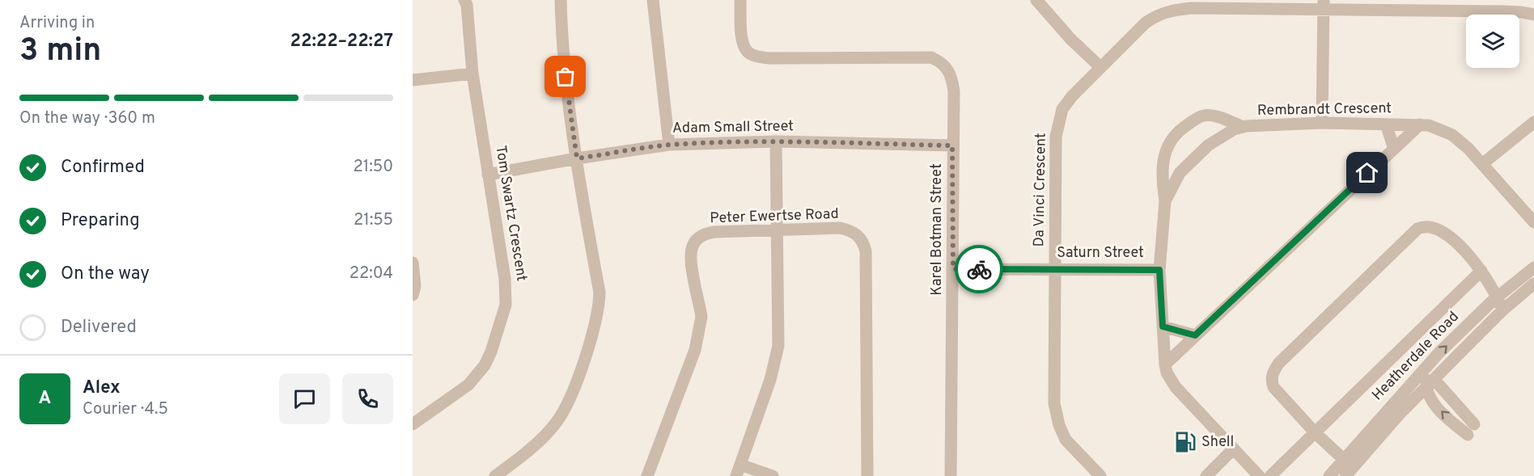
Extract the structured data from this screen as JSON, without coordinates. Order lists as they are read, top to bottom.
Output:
{
  "streets": {
    "street": [
      "Rembrandt Crescent",
      "Adam Small Street",
      "Da Vinci Crescent",
      "Tom Swartz Crescent",
      "Peter Ewertse Road",
      "Karel Botman Street",
      "Saturn Street",
      "Heatherdale Road"
    ]
  },
  "crossings": [
    ["Rembrandt Crescent", "Saturn Street"],
    ["Adam Small Street", "Tom Swartz Crescent"],
    ["Adam Small Street", "Karel Botman Street"],
    ["Da Vinci Crescent", "Saturn Street"],
    ["Karel Botman Street", "Saturn Street"]
  ],
  "places": {
    "fuel station": ["Shell"]
  },
  "page": {
    "heading": ["3 min", "Arriving in", "22:22–22:27"],
    "panel": ["Alex", "Courier · 4.5"],
    "bar": "On the way · 360 m",
    "list": [
      ["Confirmed", "21:50"],
      ["Preparing", "21:55"],
      ["On the way", "22:04"],
      "Delivered"
    ],
    "round": "A"
  }
}
